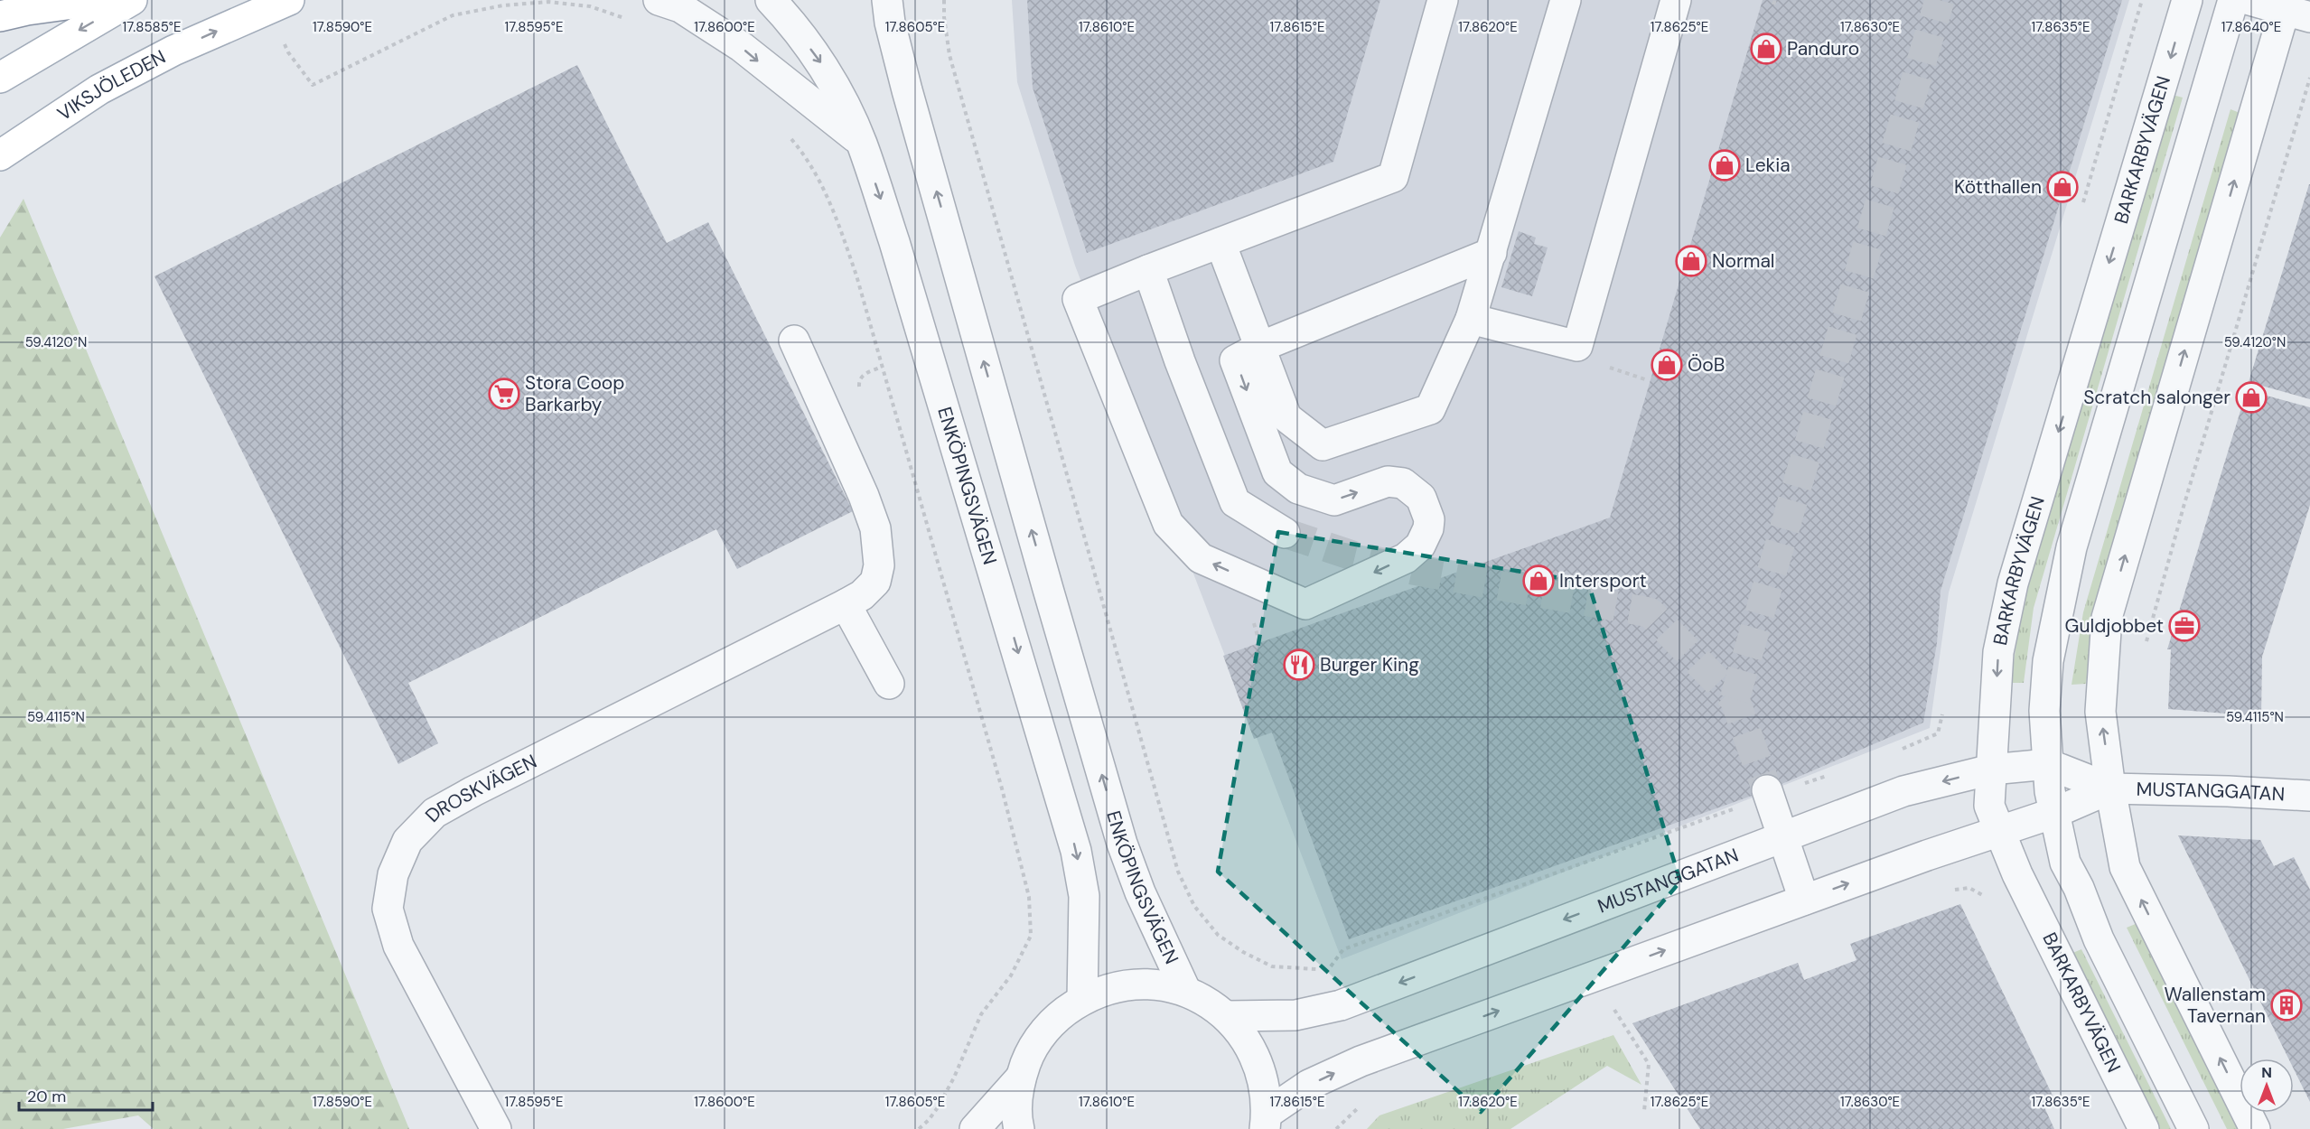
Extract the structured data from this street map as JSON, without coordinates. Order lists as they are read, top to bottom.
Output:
{
  "streets": {
    "main road": ["VIKSJÖLEDEN"],
    "street": [
      "BARKARBYVÄGEN",
      "ENKÖPINGSVÄGEN",
      "DROSKVÄGEN",
      "MUSTANGGATAN"
    ]
  },
  "crossings": [
    ["BARKARBYVÄGEN", "MUSTANGGATAN"]
  ],
  "places": {
    "shop": [
      "Panduro",
      "Lekia",
      "Kötthallen",
      "Normal",
      "ÖoB",
      "Scratch salonger",
      "Intersport"
    ],
    "supermarket": ["Stora Coop Barkarby"],
    "office": ["Guldjobbet"],
    "restaurant": ["Burger King"],
    "building": ["Wallenstam Tavernan"]
  },
  "scale_bar": "20 m",
  "north": "top",
  "coordinates": [
    "17.8585°E",
    "17.8590°E",
    "17.8595°E",
    "17.8600°E",
    "17.8605°E",
    "17.8610°E",
    "17.8615°E",
    "17.8620°E",
    "17.8625°E",
    "17.8630°E",
    "17.8635°E",
    "17.8640°E",
    "59.4120°N",
    "59.4115°N"
  ]
}
